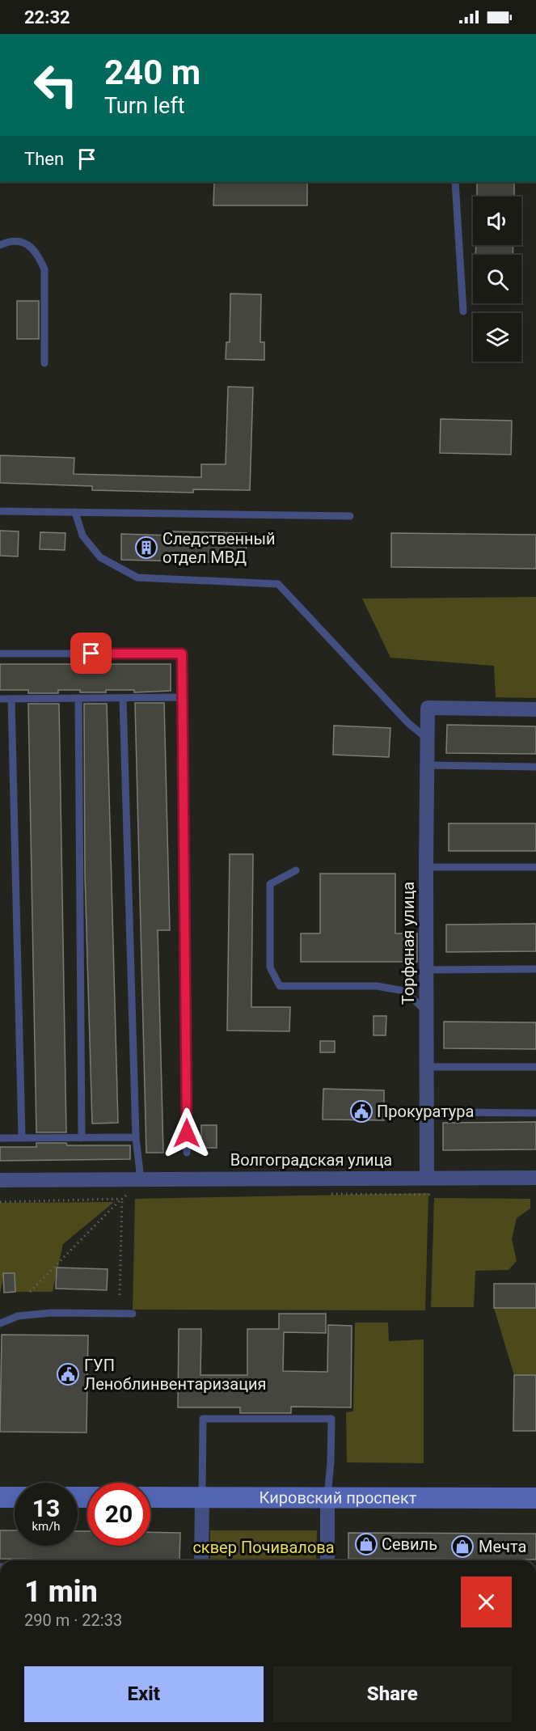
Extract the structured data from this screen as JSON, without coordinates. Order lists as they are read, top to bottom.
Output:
{
  "streets": {
    "main road": ["Кировский проспект"],
    "street": ["Торфяная улица", "Волгоградская улица"]
  },
  "crossings": [
    ["Торфяная улица", "Волгоградская улица"]
  ],
  "parks": ["сквер Почивалова"],
  "places": {
    "building": ["Следственный отдел МВД"],
    "public building": ["Прокуратура", "ГУП Леноблинвентаризация"],
    "shop": ["Севиль", "Мечта"]
  },
  "page": {
    "status": "22:32",
    "turn": ["240 m", "Turn left"],
    "then": "Then",
    "speed": "13 km/h",
    "limit": "20",
    "heading": ["1 min", "290 m · 22:33"],
    "buttons": ["Exit", "Share"]
  }
}
